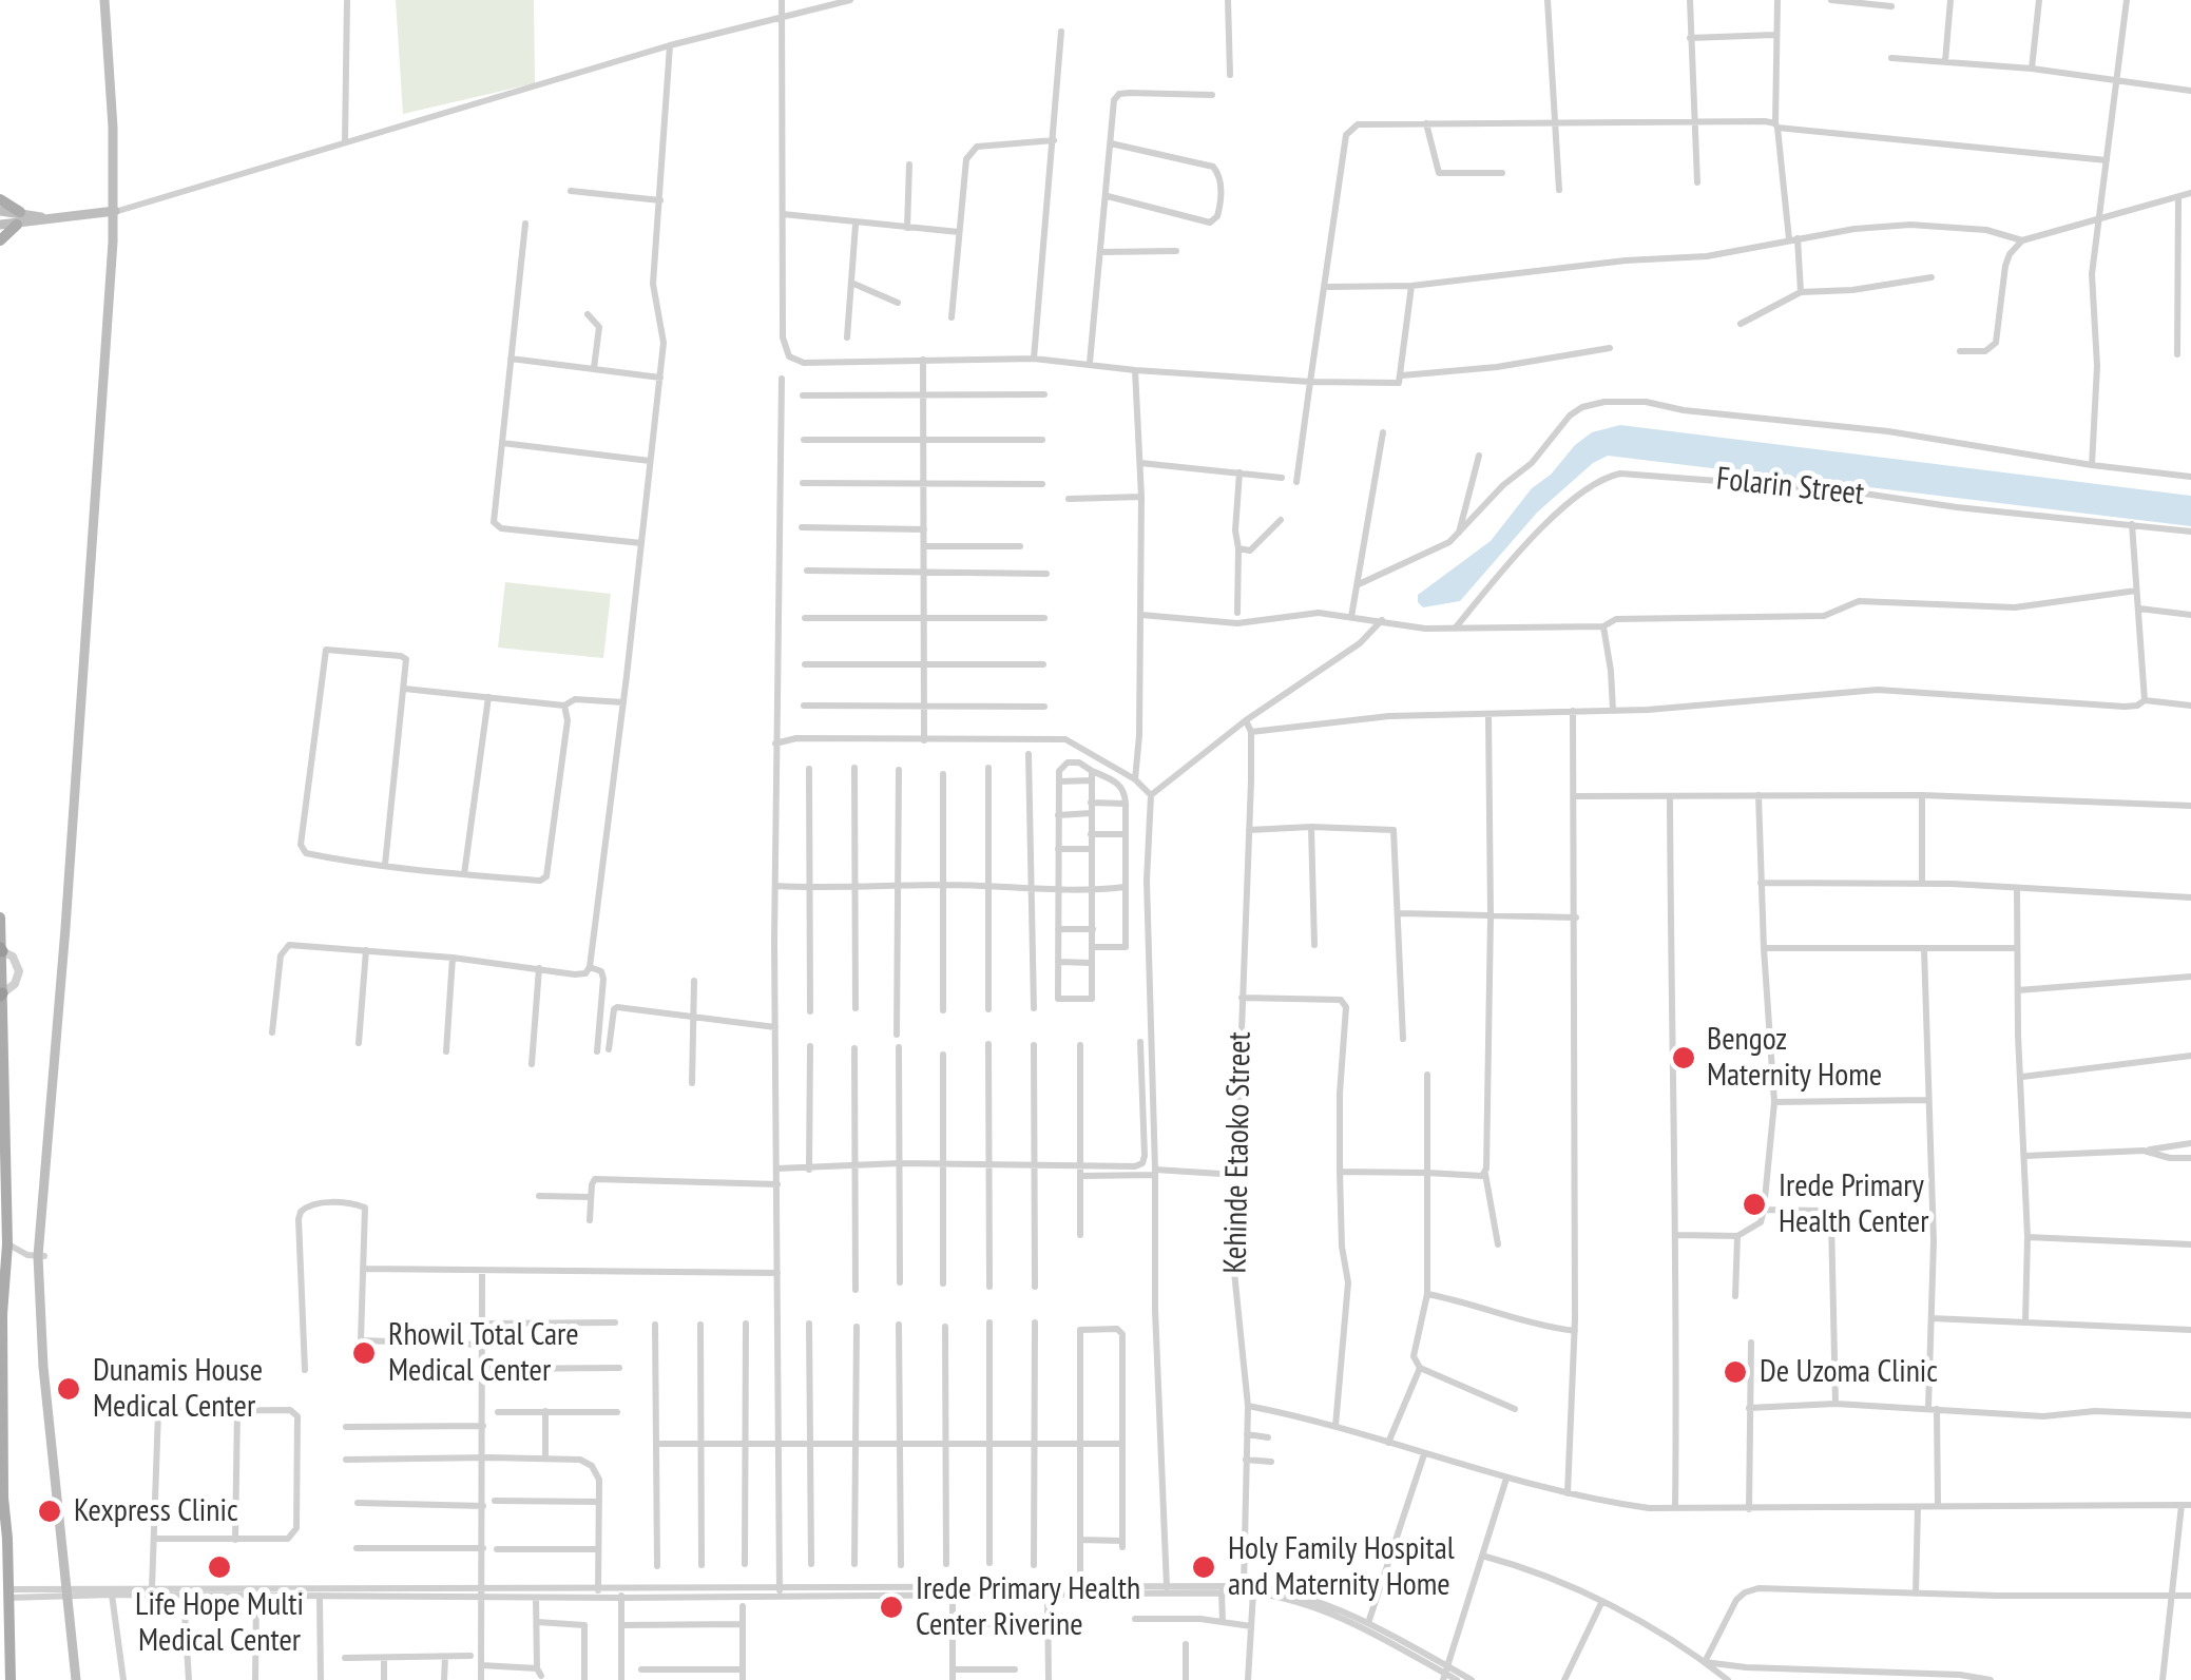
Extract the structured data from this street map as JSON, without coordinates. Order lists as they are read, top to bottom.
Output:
{
  "streets": {
    "street": ["Folarin Street", "Kehinde Etaoko Street"]
  },
  "places": [
    "Bengoz Maternity Home",
    "Irede Primary Health Center",
    "Rhowil Total Care Medical Center",
    "De Uzoma Clinic",
    "Dunamis House Medical Center",
    "Kexpress Clinic",
    "Life Hope Multi Medical Center",
    "Holy Family Hospital and Maternity Home",
    "Irede Primary Health Center Riverine"
  ]
}
